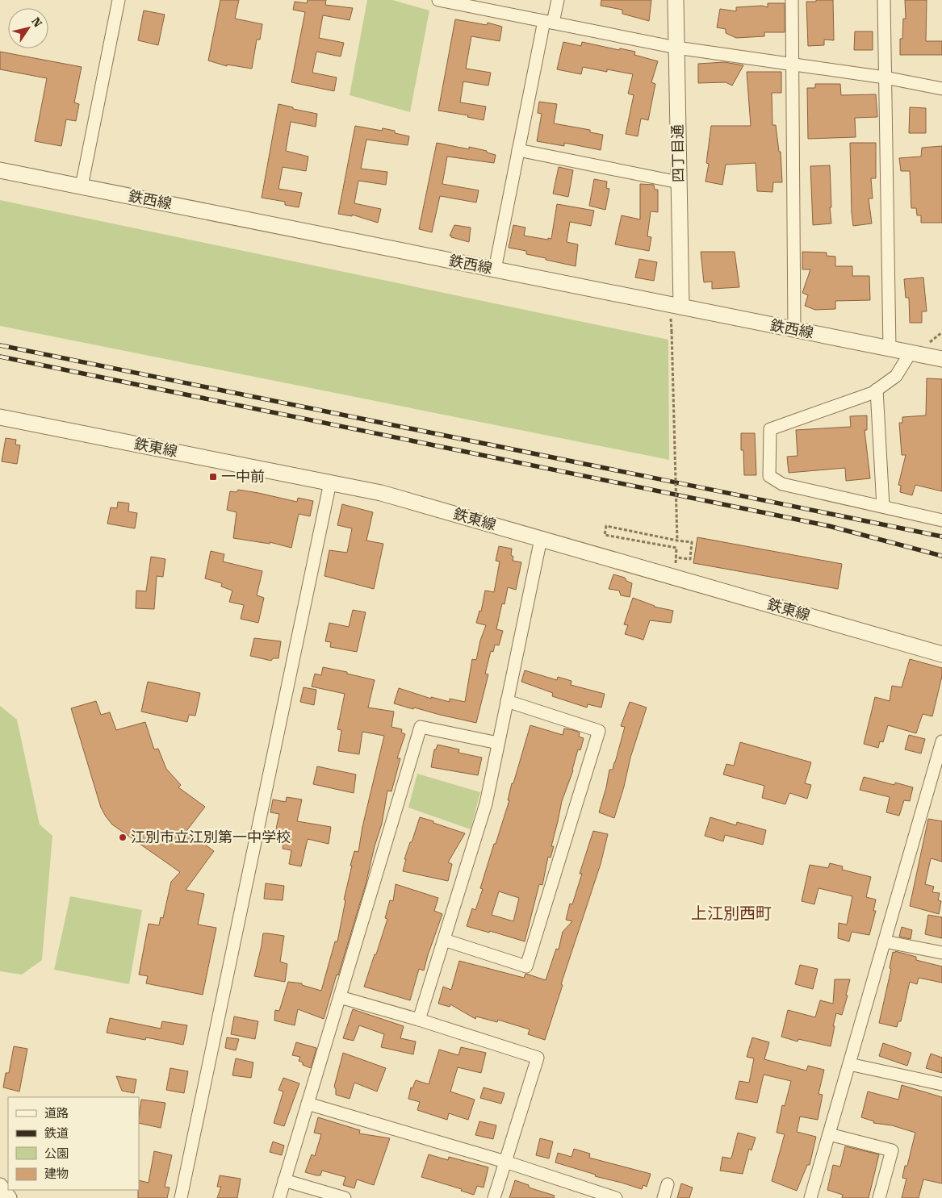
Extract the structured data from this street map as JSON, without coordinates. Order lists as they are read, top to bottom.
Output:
{
  "streets": {
    "street": ["四丁目通", "鉄西線", "鉄東線"]
  },
  "crossings": [
    ["四丁目通", "鉄西線"]
  ],
  "districts": ["上江別西町"],
  "places": {
    "transit": ["一中前"],
    "other": ["江別市立江別第一中学校"]
  },
  "legend": [
    "道路",
    "鉄道",
    "公園",
    "建物"
  ],
  "north": "top right"
}
